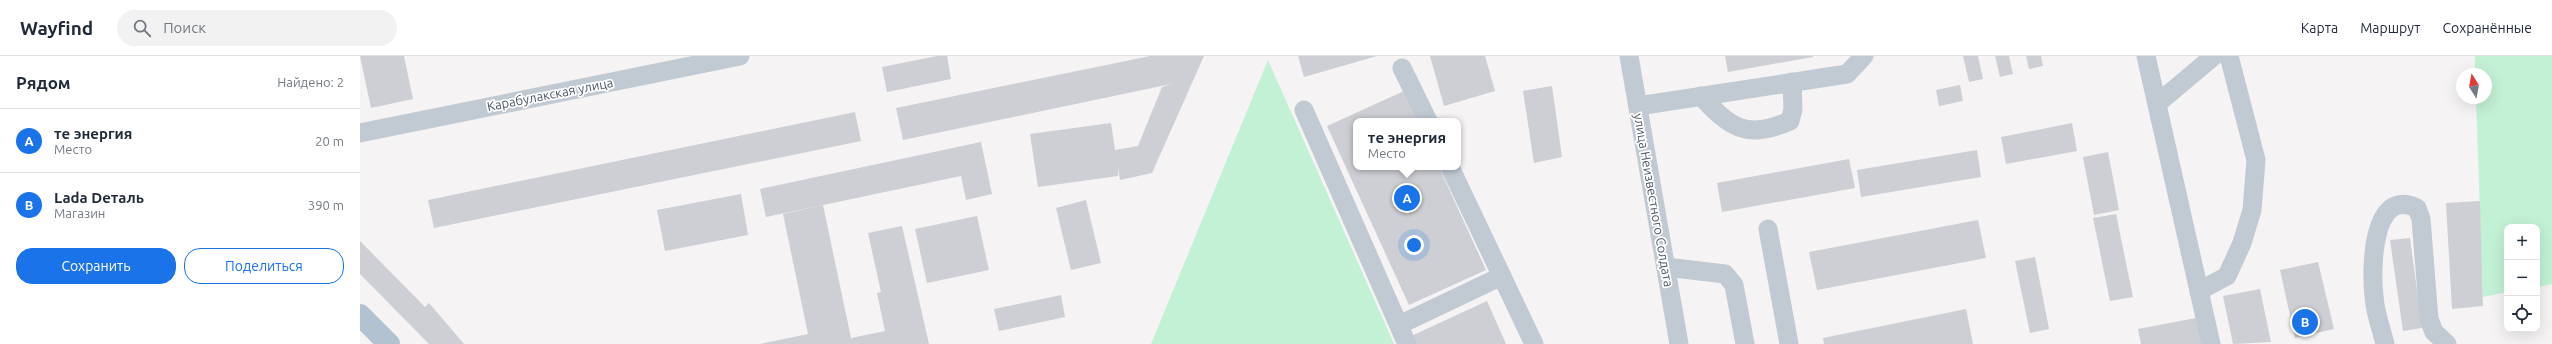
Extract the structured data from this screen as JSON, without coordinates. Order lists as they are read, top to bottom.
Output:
{
  "streets": {
    "street": ["Карабулакская улица", "улица Неизвестного Солдата"]
  },
  "north": "top",
  "page": {
    "header": "Wayfind",
    "search": "Поиск",
    "nav": ["Карта", "Маршрут", "Сохранённые"],
    "heading": ["Рядом", "Найдено: 2"],
    "list": [
      {
        "mark": "A",
        "name": "те энергия",
        "note": "Место",
        "value": "20 m"
      },
      {
        "mark": "B",
        "name": "Lada Dеталь",
        "note": "Магазин",
        "value": "390 m"
      }
    ],
    "popup": ["те энергия", "Место"],
    "pins": ["A", "B"],
    "map_buttons": ["+", "−"],
    "buttons": ["Сохранить", "Поделиться"]
  }
}
